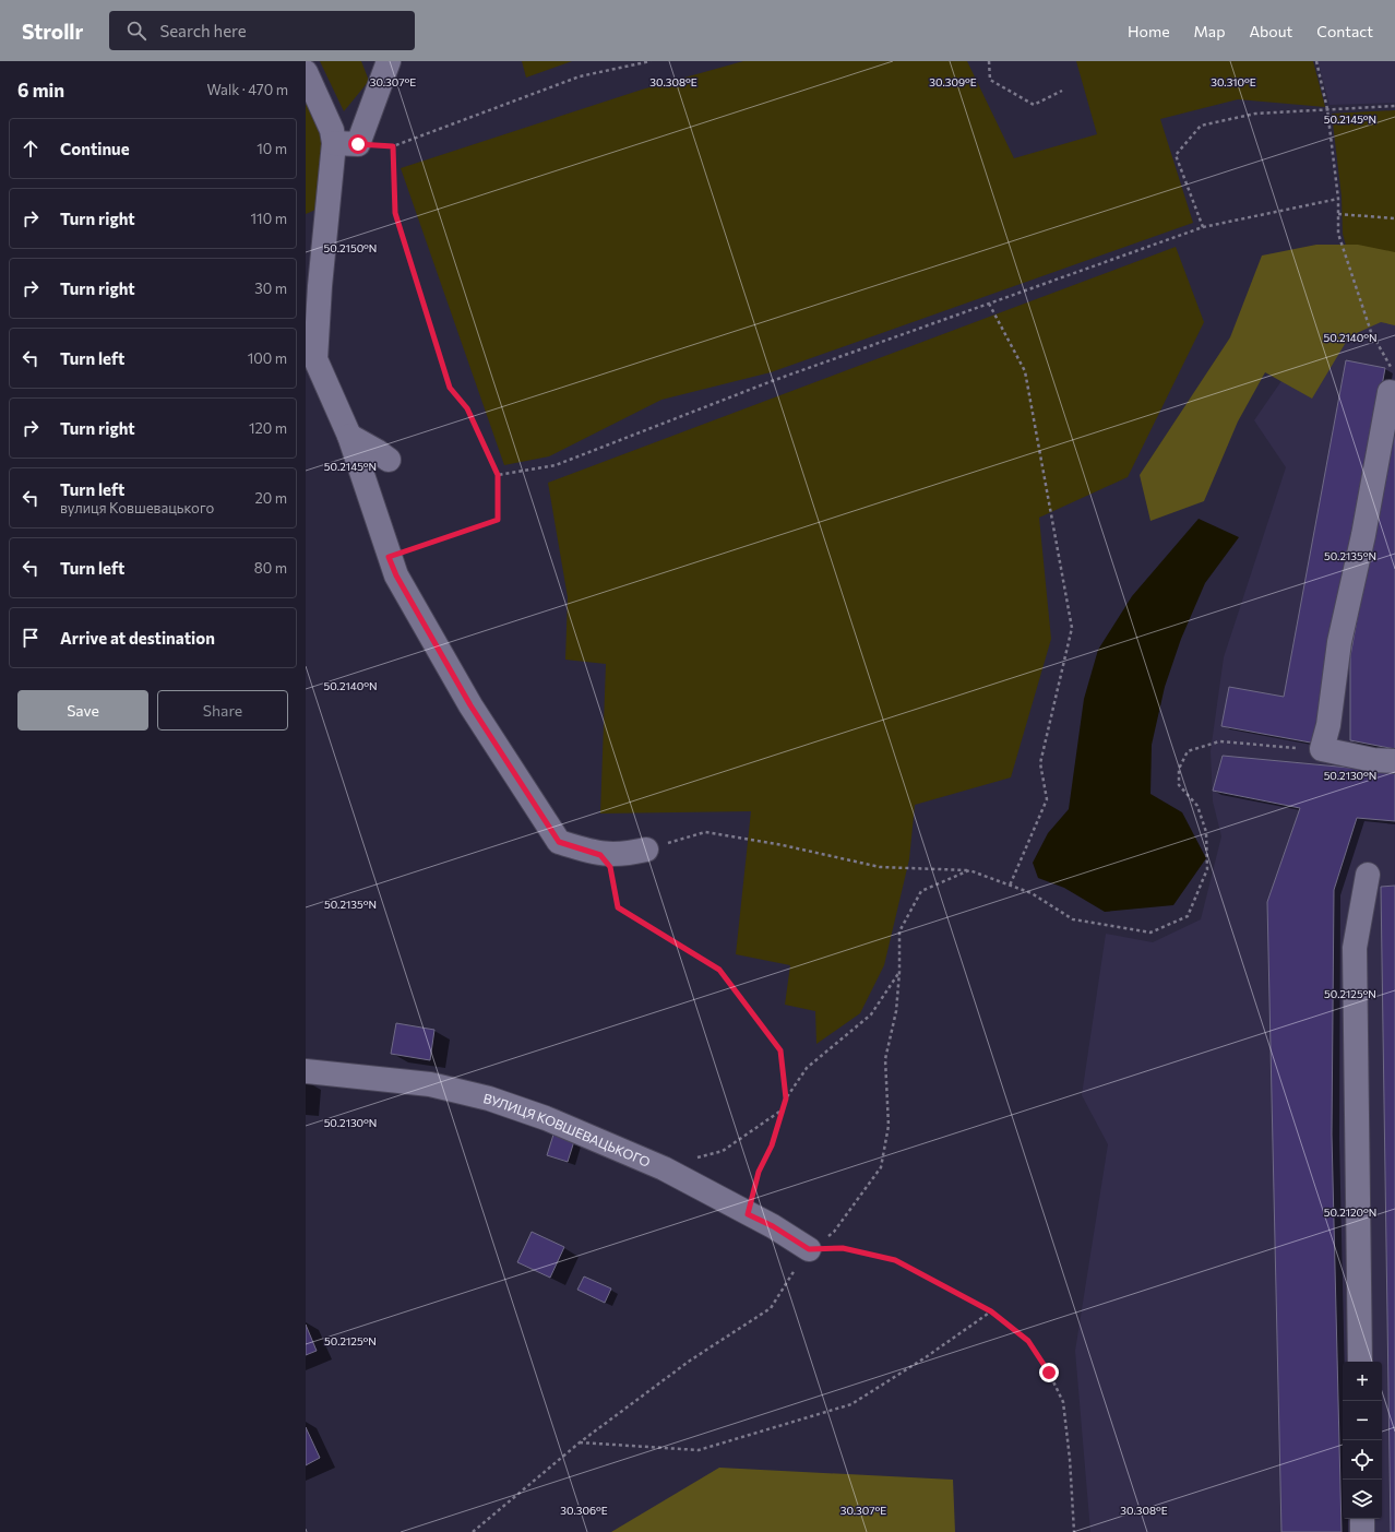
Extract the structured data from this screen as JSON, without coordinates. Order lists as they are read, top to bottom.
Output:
{
  "streets": {
    "street": ["ВУЛИЦЯ КОВШЕВАЦЬКОГО"]
  },
  "page": {
    "header": "Strollr",
    "search": "Search here",
    "nav": [
      "Home",
      "Map",
      "About",
      "Contact"
    ],
    "heading": ["6 min", "Walk · 470 m"],
    "list": [
      ["Continue", "10 m"],
      ["Turn right", "110 m"],
      ["Turn right", "30 m"],
      ["Turn left", "100 m"],
      ["Turn right", "120 m"],
      ["Turn left", "вулиця Ковшевацького", "20 m"],
      ["Turn left", "80 m"],
      "Arrive at destination"
    ],
    "buttons": ["Save", "Share"],
    "map_buttons": ["+", "−"]
  },
  "coordinates": [
    "30.307°E",
    "30.308°E",
    "30.309°E",
    "30.310°E",
    "50.2145°N",
    "50.2150°N",
    "50.2140°N",
    "50.2135°N",
    "50.2130°N",
    "50.2125°N",
    "50.2120°N",
    "30.306°E"
  ]
}
